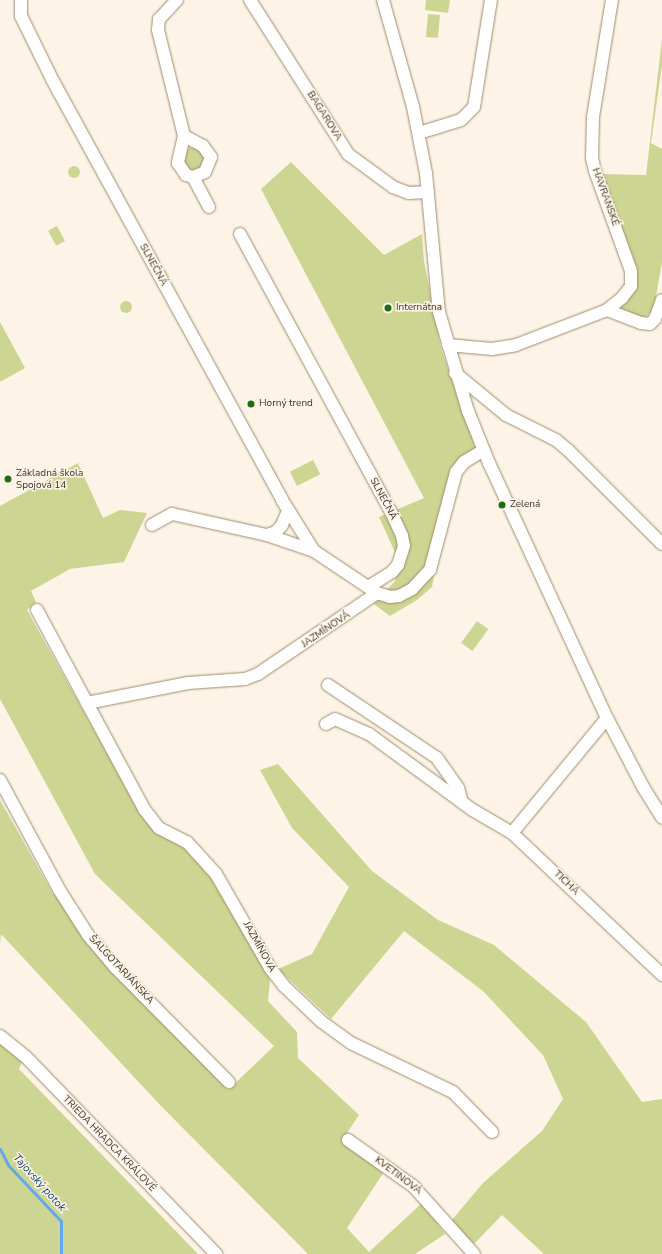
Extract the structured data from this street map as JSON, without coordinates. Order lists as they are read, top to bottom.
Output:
{
  "streets": {
    "street": [
      "BAGAROVA",
      "HAVRANSKÉ",
      "SLNEČNÁ",
      "JAZMÍNOVÁ",
      "TICHÁ",
      "ŠALGOTARJÁNSKA",
      "TRIEDA HRADCA KRÁLOVÉ",
      "KVETINOVÁ"
    ]
  },
  "crossings": [
    ["SLNEČNÁ", "JAZMÍNOVÁ"]
  ],
  "water": ["Tajovský potok"],
  "places": [
    "Internátna",
    "Horný trend",
    "Základná škola Spojová 14",
    "Zelená"
  ]
}
